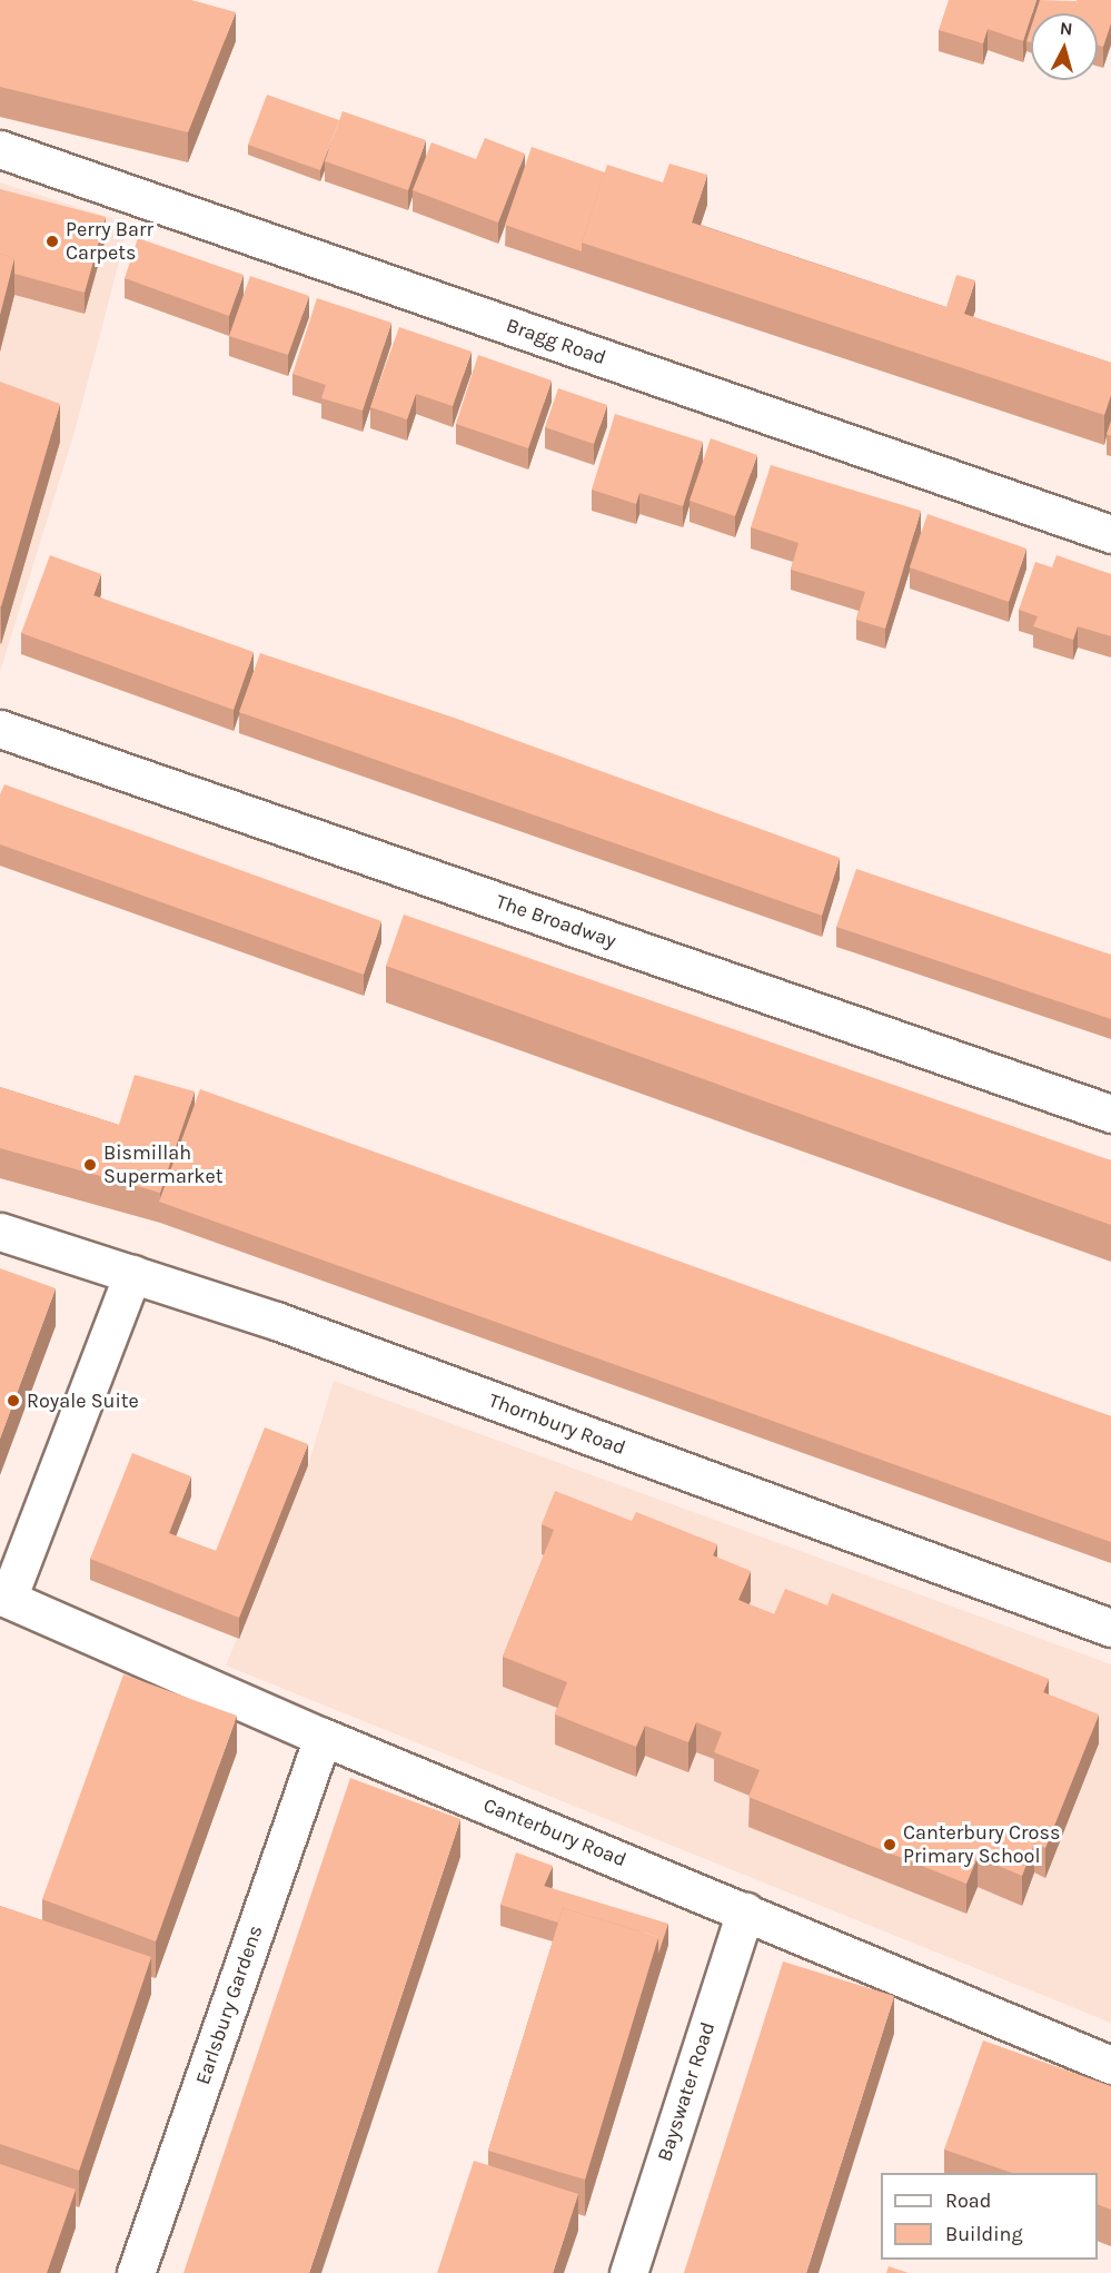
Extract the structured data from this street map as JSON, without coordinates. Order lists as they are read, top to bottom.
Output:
{
  "streets": {
    "street": [
      "Bragg Road",
      "The Broadway",
      "Thornbury Road",
      "Canterbury Road",
      "Earlsbury Gardens",
      "Bayswater Road"
    ]
  },
  "crossings": [
    ["Canterbury Road", "Earlsbury Gardens"],
    ["Canterbury Road", "Bayswater Road"]
  ],
  "places": [
    "Perry Barr Carpets",
    "Bismillah Supermarket",
    "Royale Suite",
    "Canterbury Cross Primary School"
  ],
  "legend": ["Road", "Building"],
  "north": "top"
}
